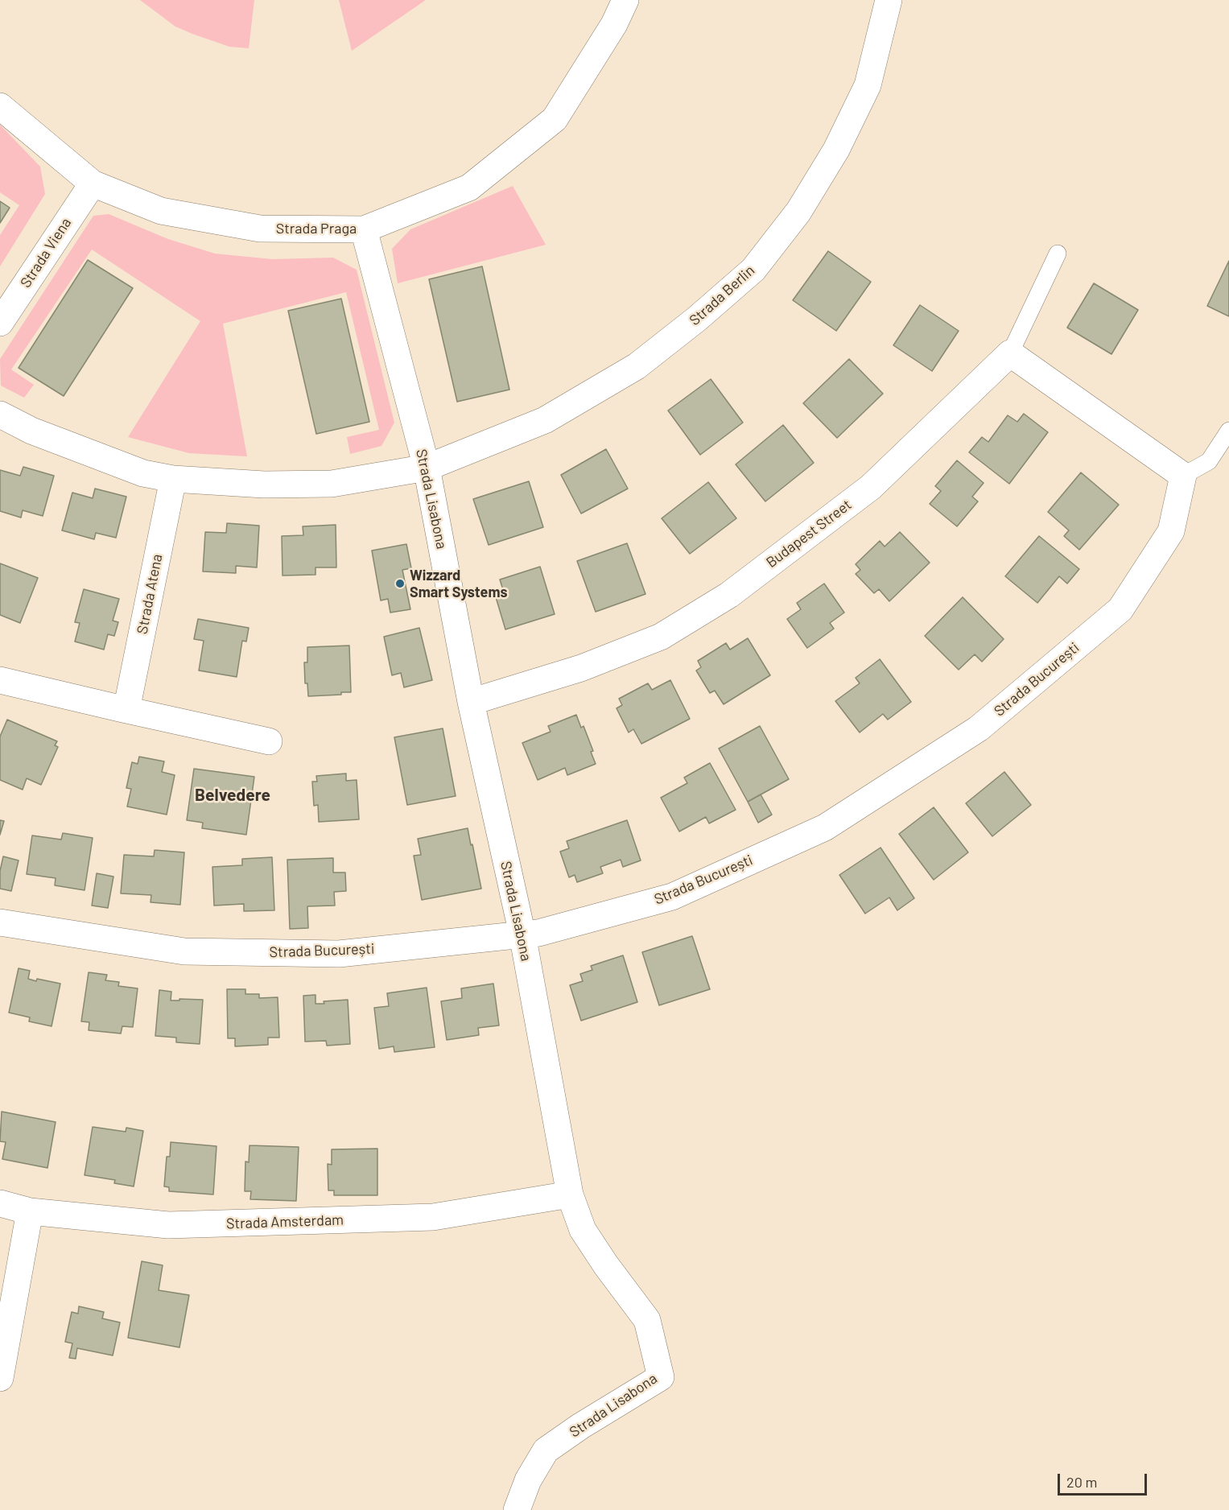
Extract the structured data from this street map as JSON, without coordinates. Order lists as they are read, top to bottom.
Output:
{
  "streets": {
    "street": [
      "Strada Praga",
      "Strada Viena",
      "Strada Berlin",
      "Strada Lisabona",
      "Budapest Street",
      "Strada Atena",
      "Strada București",
      "Strada Amsterdam"
    ]
  },
  "crossings": [
    ["Strada Praga", "Strada Viena"],
    ["Strada Praga", "Strada Lisabona"],
    ["Strada Berlin", "Strada Lisabona"],
    ["Strada Berlin", "Strada Atena"],
    ["Strada Lisabona", "Budapest Street"],
    ["Strada Lisabona", "Strada București"],
    ["Strada Lisabona", "Strada Amsterdam"]
  ],
  "districts": ["Belvedere"],
  "places": ["Wizzard Smart Systems"],
  "scale_bar": "20 m"
}
